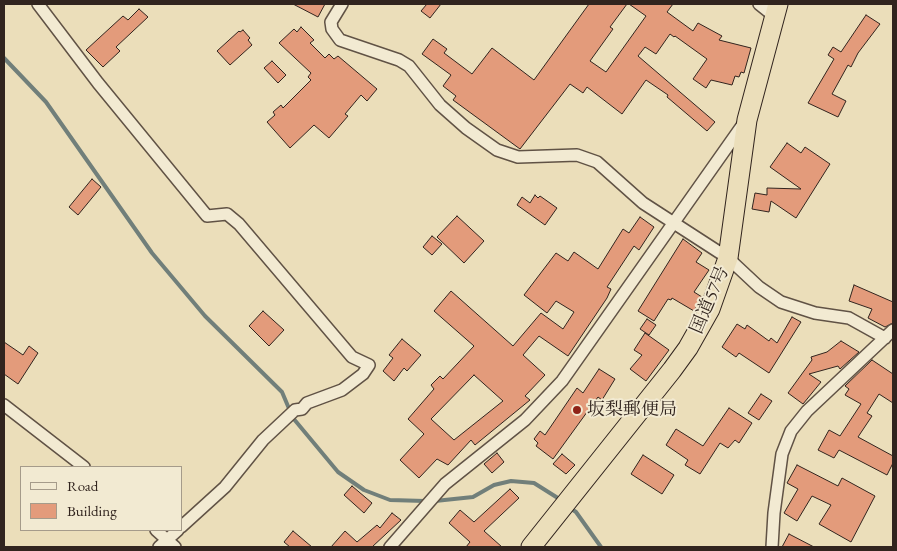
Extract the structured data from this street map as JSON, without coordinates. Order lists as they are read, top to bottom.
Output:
{
  "streets": {
    "highway": ["国道57号"]
  },
  "places": ["坂梨郵便局"],
  "legend": ["Road", "Building"]
}
